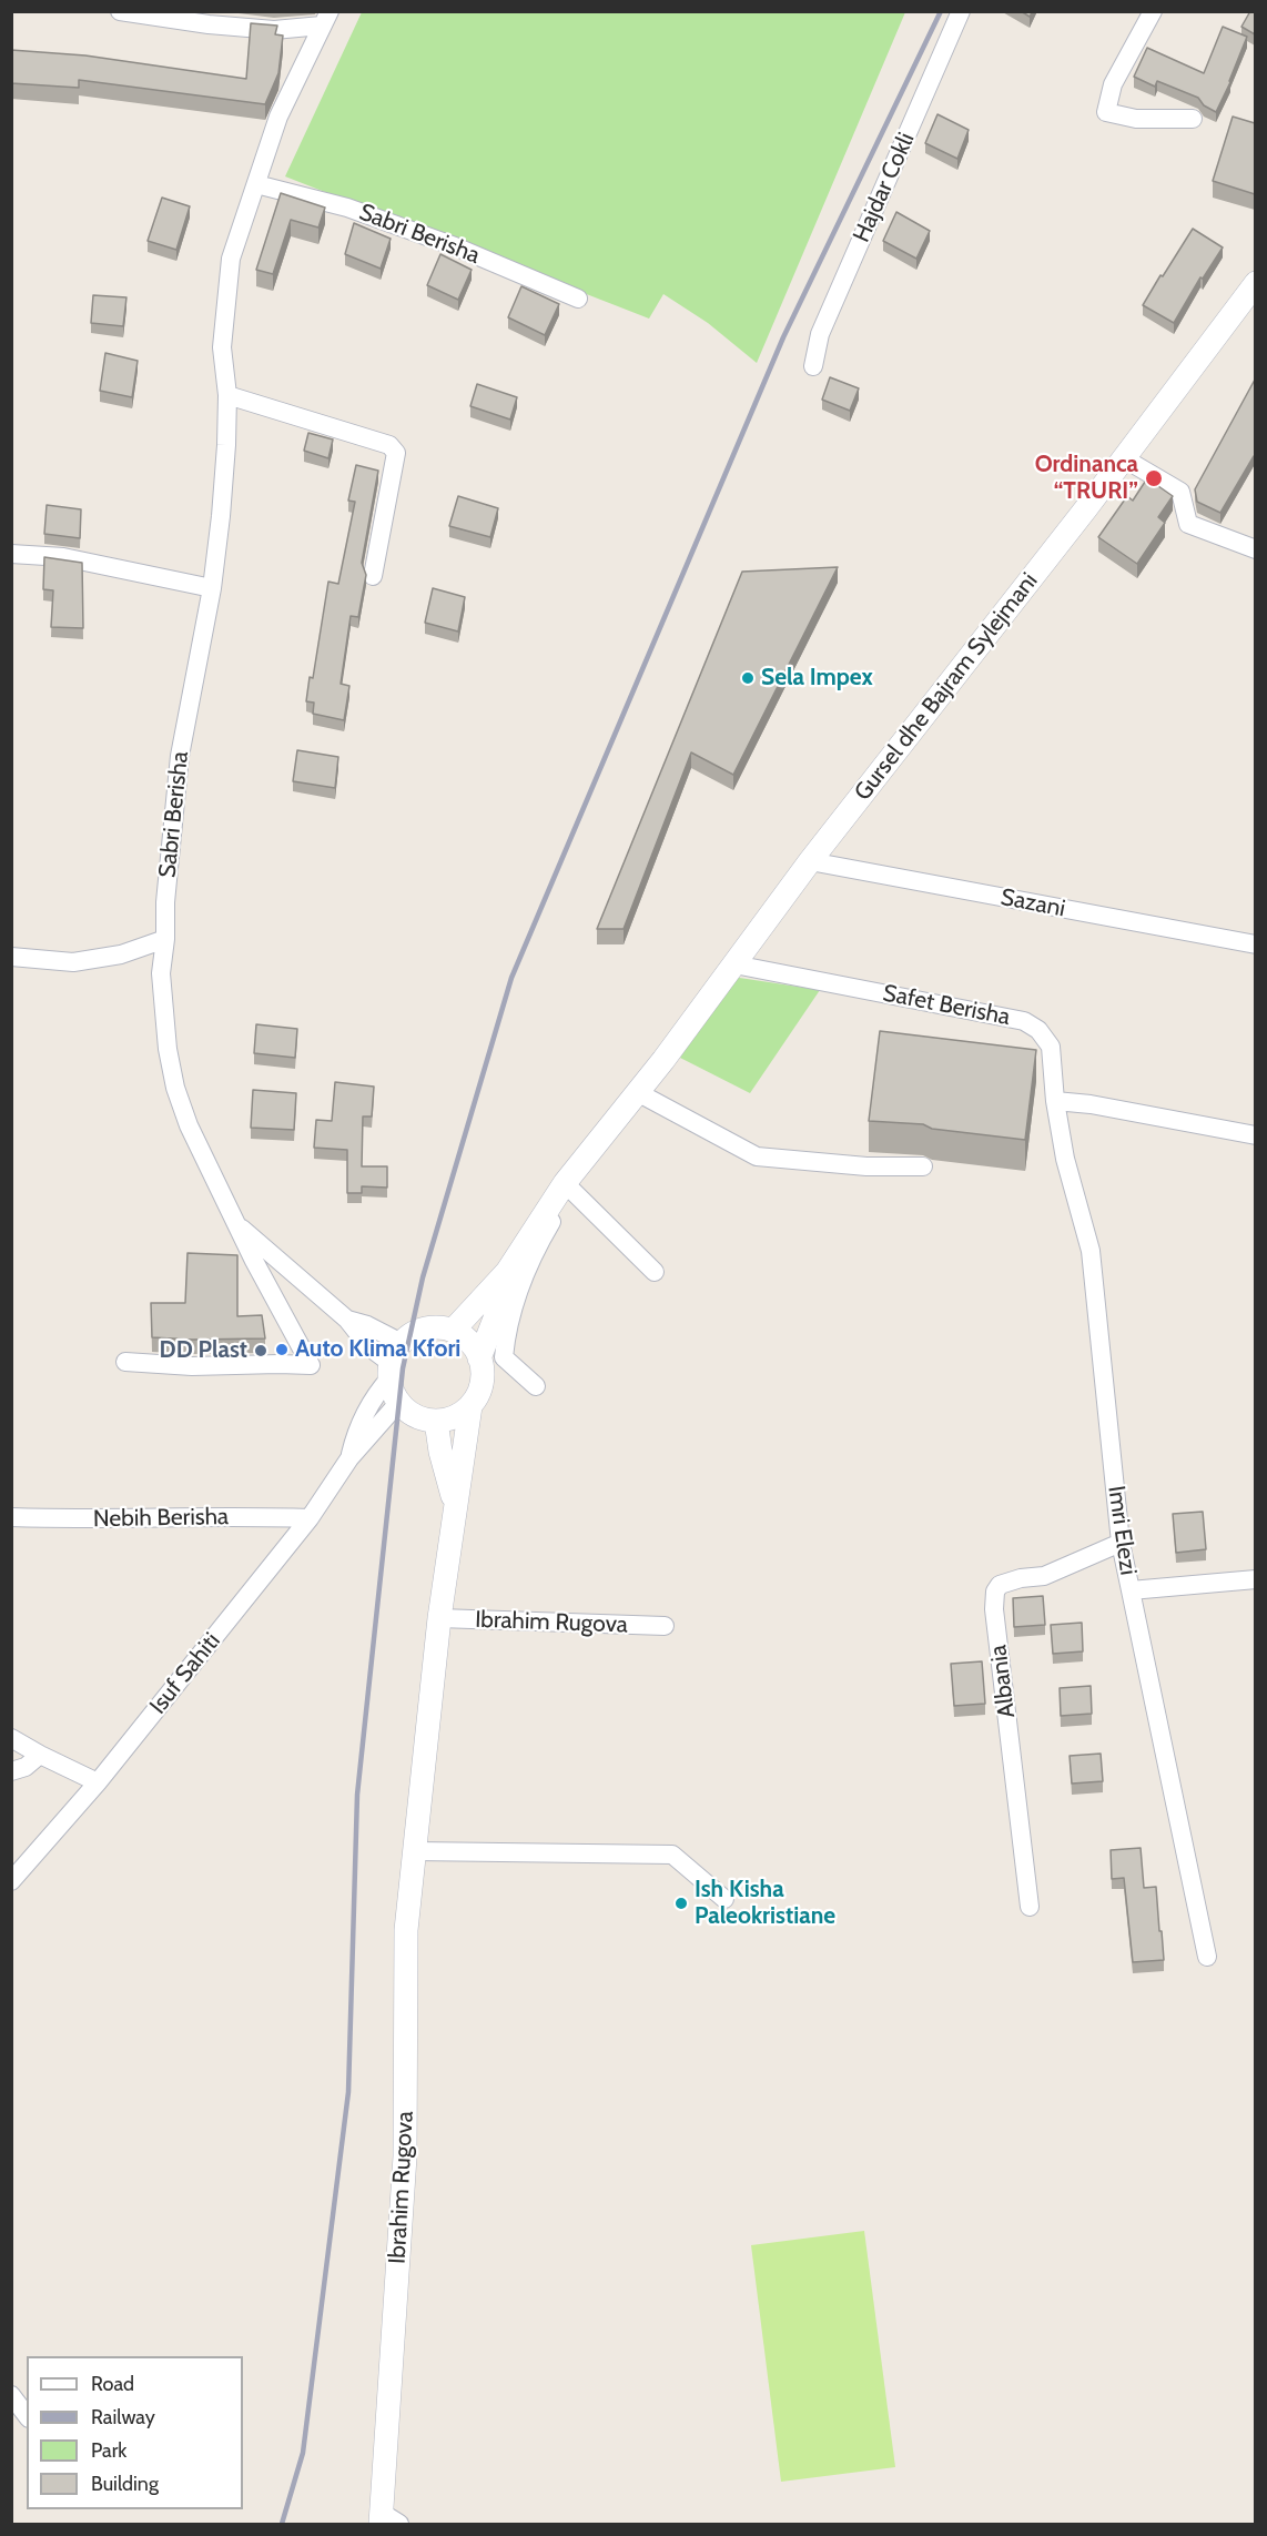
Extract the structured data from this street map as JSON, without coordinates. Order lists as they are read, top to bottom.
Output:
{
  "streets": {
    "street": [
      "Hajdar Cokli",
      "Sabri Berisha",
      "Gursel dhe Bajram Sylejmani",
      "Sazani",
      "Safet Berisha",
      "Nebih Berisha",
      "Imri Elezi",
      "Ibrahim Rugova",
      "Isuf Sahiti",
      "Albania"
    ]
  },
  "crossings": [
    ["Sabri Berisha", "Gursel dhe Bajram Sylejmani"],
    ["Sabri Berisha", "Ibrahim Rugova"],
    ["Sabri Berisha", "Isuf Sahiti"],
    ["Gursel dhe Bajram Sylejmani", "Sazani"],
    ["Gursel dhe Bajram Sylejmani", "Safet Berisha"],
    ["Gursel dhe Bajram Sylejmani", "Ibrahim Rugova"],
    ["Gursel dhe Bajram Sylejmani", "Isuf Sahiti"],
    ["Safet Berisha", "Imri Elezi"],
    ["Nebih Berisha", "Isuf Sahiti"],
    ["Imri Elezi", "Albania"],
    ["Ibrahim Rugova", "Isuf Sahiti"]
  ],
  "places": [
    "Ordinanca “TRURI”",
    "Sela Impex",
    "Auto Klima Kfori",
    "DD Plast",
    "Ish Kisha Paleokristiane"
  ],
  "legend": [
    "Road",
    "Railway",
    "Park",
    "Building"
  ]
}
